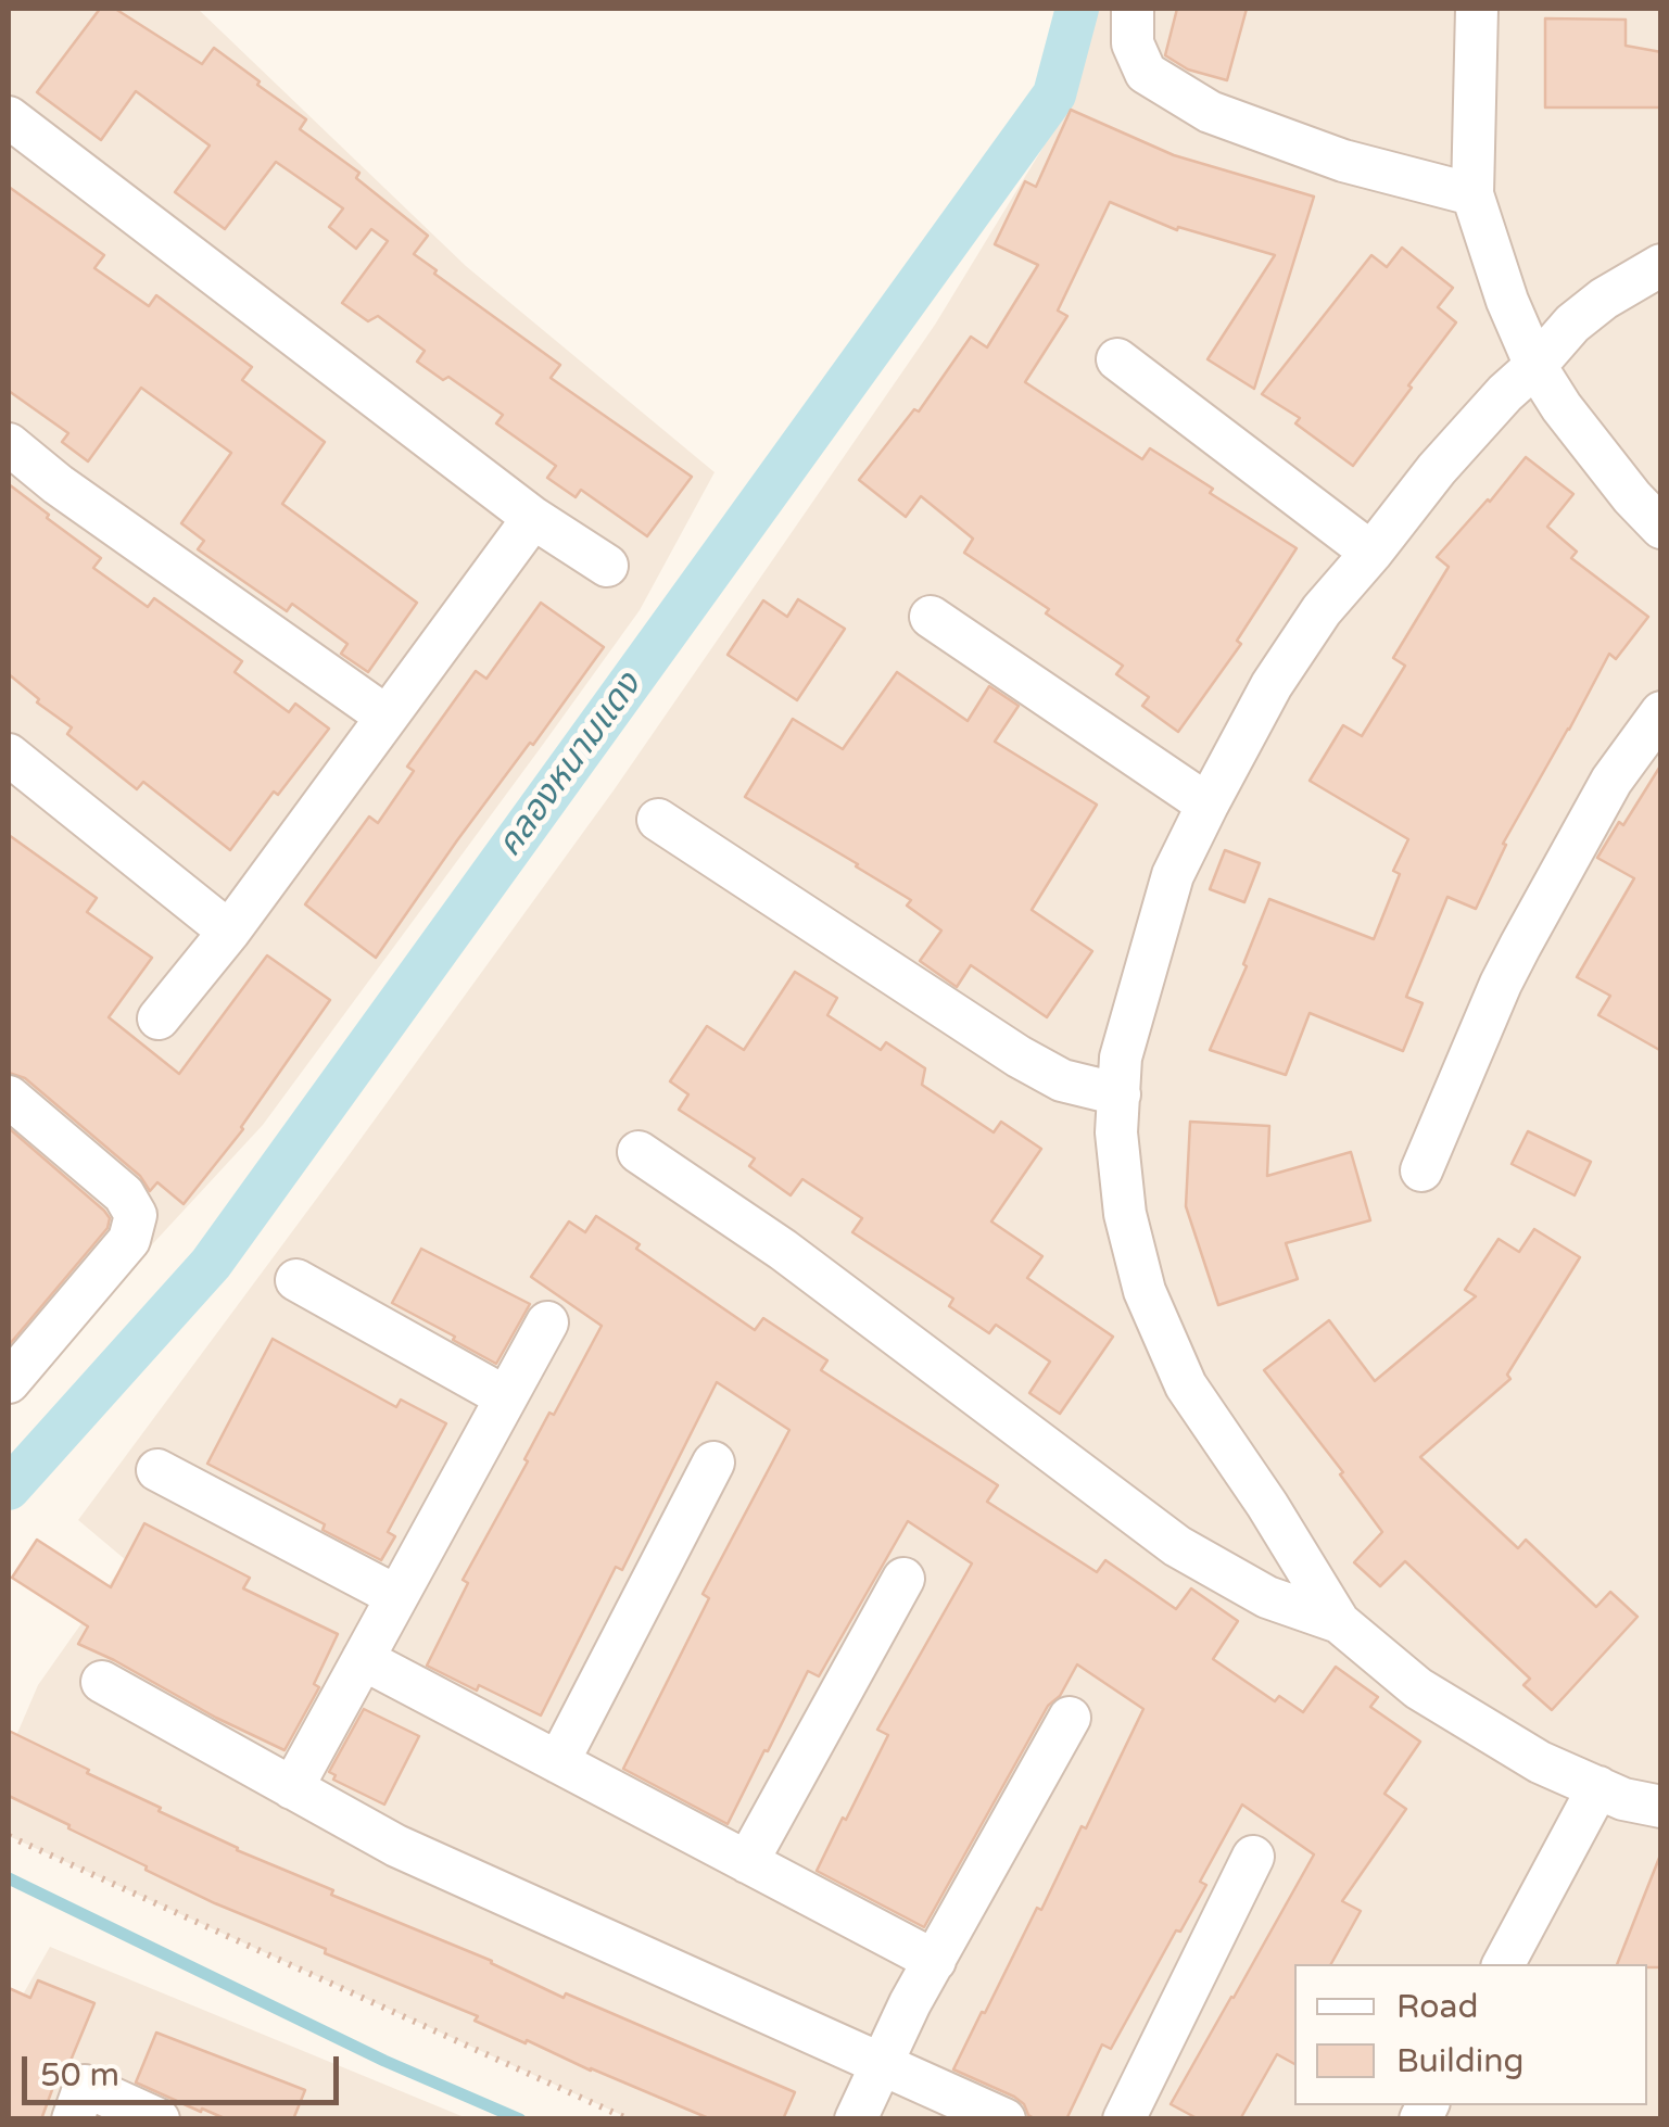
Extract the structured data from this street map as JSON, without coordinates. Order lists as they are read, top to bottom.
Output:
{
  "water": ["คลองหนามแดง"],
  "legend": ["Road", "Building"],
  "scale_bar": "50 m"
}
